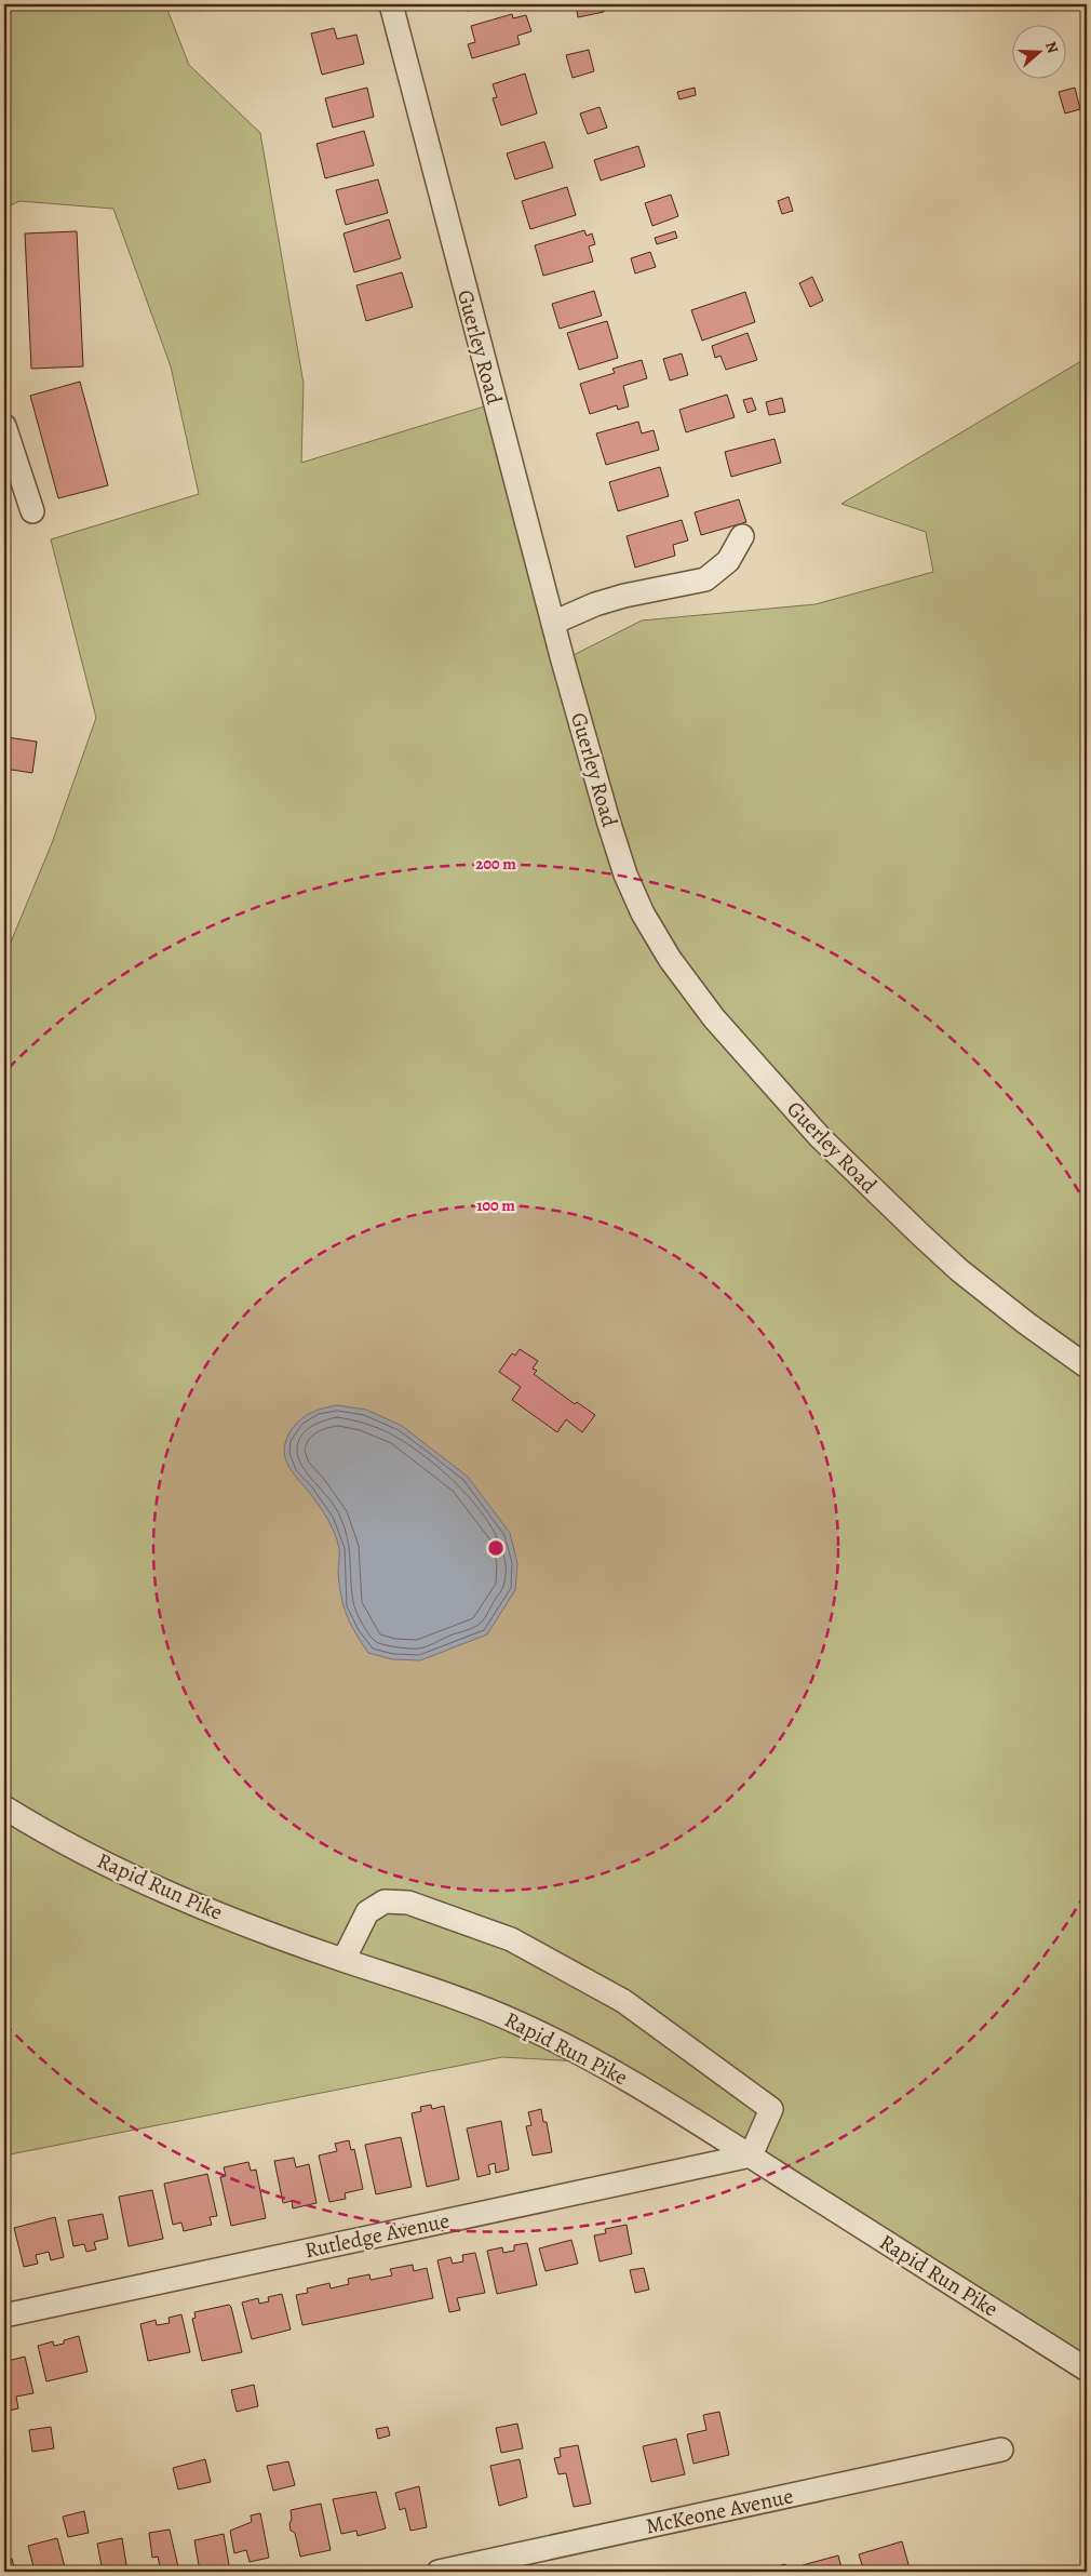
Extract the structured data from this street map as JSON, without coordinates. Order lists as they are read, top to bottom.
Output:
{
  "streets": {
    "street": [
      "Guerley Road",
      "Rapid Run Pike",
      "Rutledge Avenue",
      "McKeone Avenue"
    ]
  },
  "crossings": [
    ["Rapid Run Pike", "Rutledge Avenue"]
  ],
  "north": "right",
  "rings": ["200 m", "100 m"]
}
